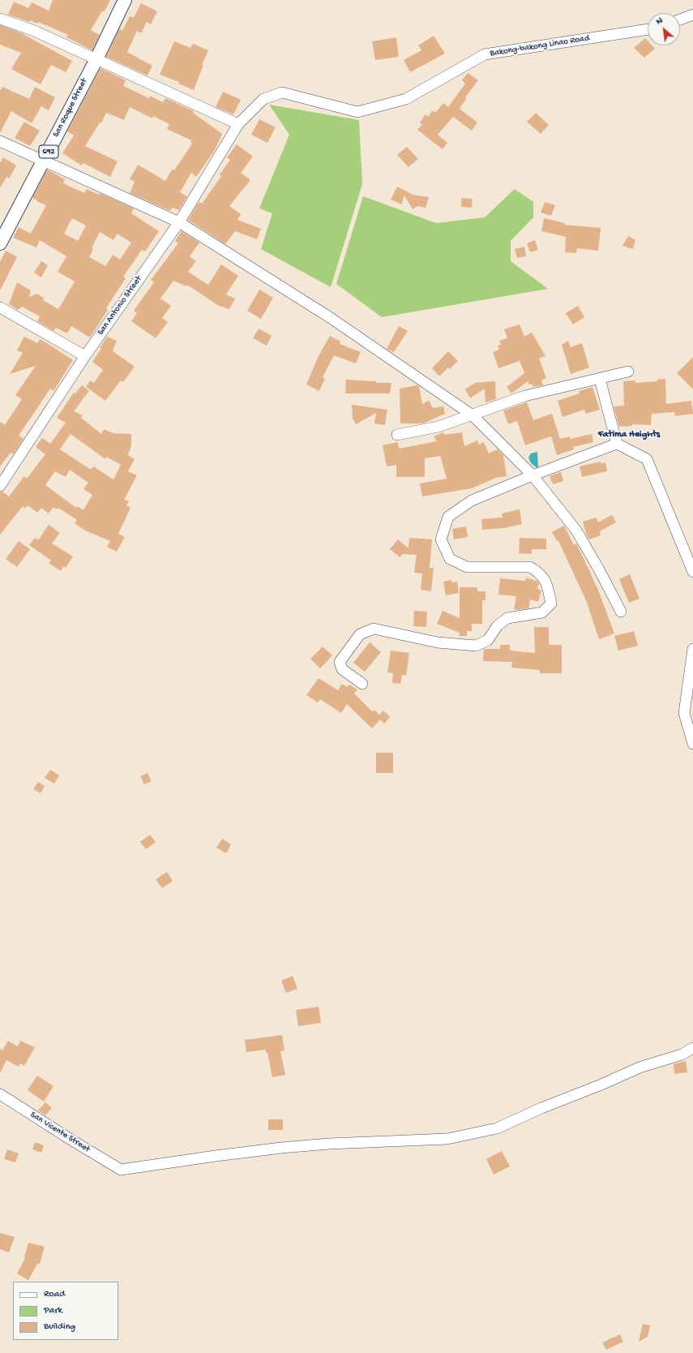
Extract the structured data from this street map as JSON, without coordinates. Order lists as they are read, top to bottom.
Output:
{
  "streets": {
    "main road": ["San Roque Street", "692"],
    "street": ["Bakong-bakong Linao Road", "San Antonio Street", "San Vicente Street"]
  },
  "crossings": [
    ["Bakong-bakong Linao Road", "San Antonio Street"],
    ["San Roque Street", "692"]
  ],
  "districts": ["Fatima Heights"],
  "legend": ["Road", "Park", "Building"],
  "north": "top left"
}
